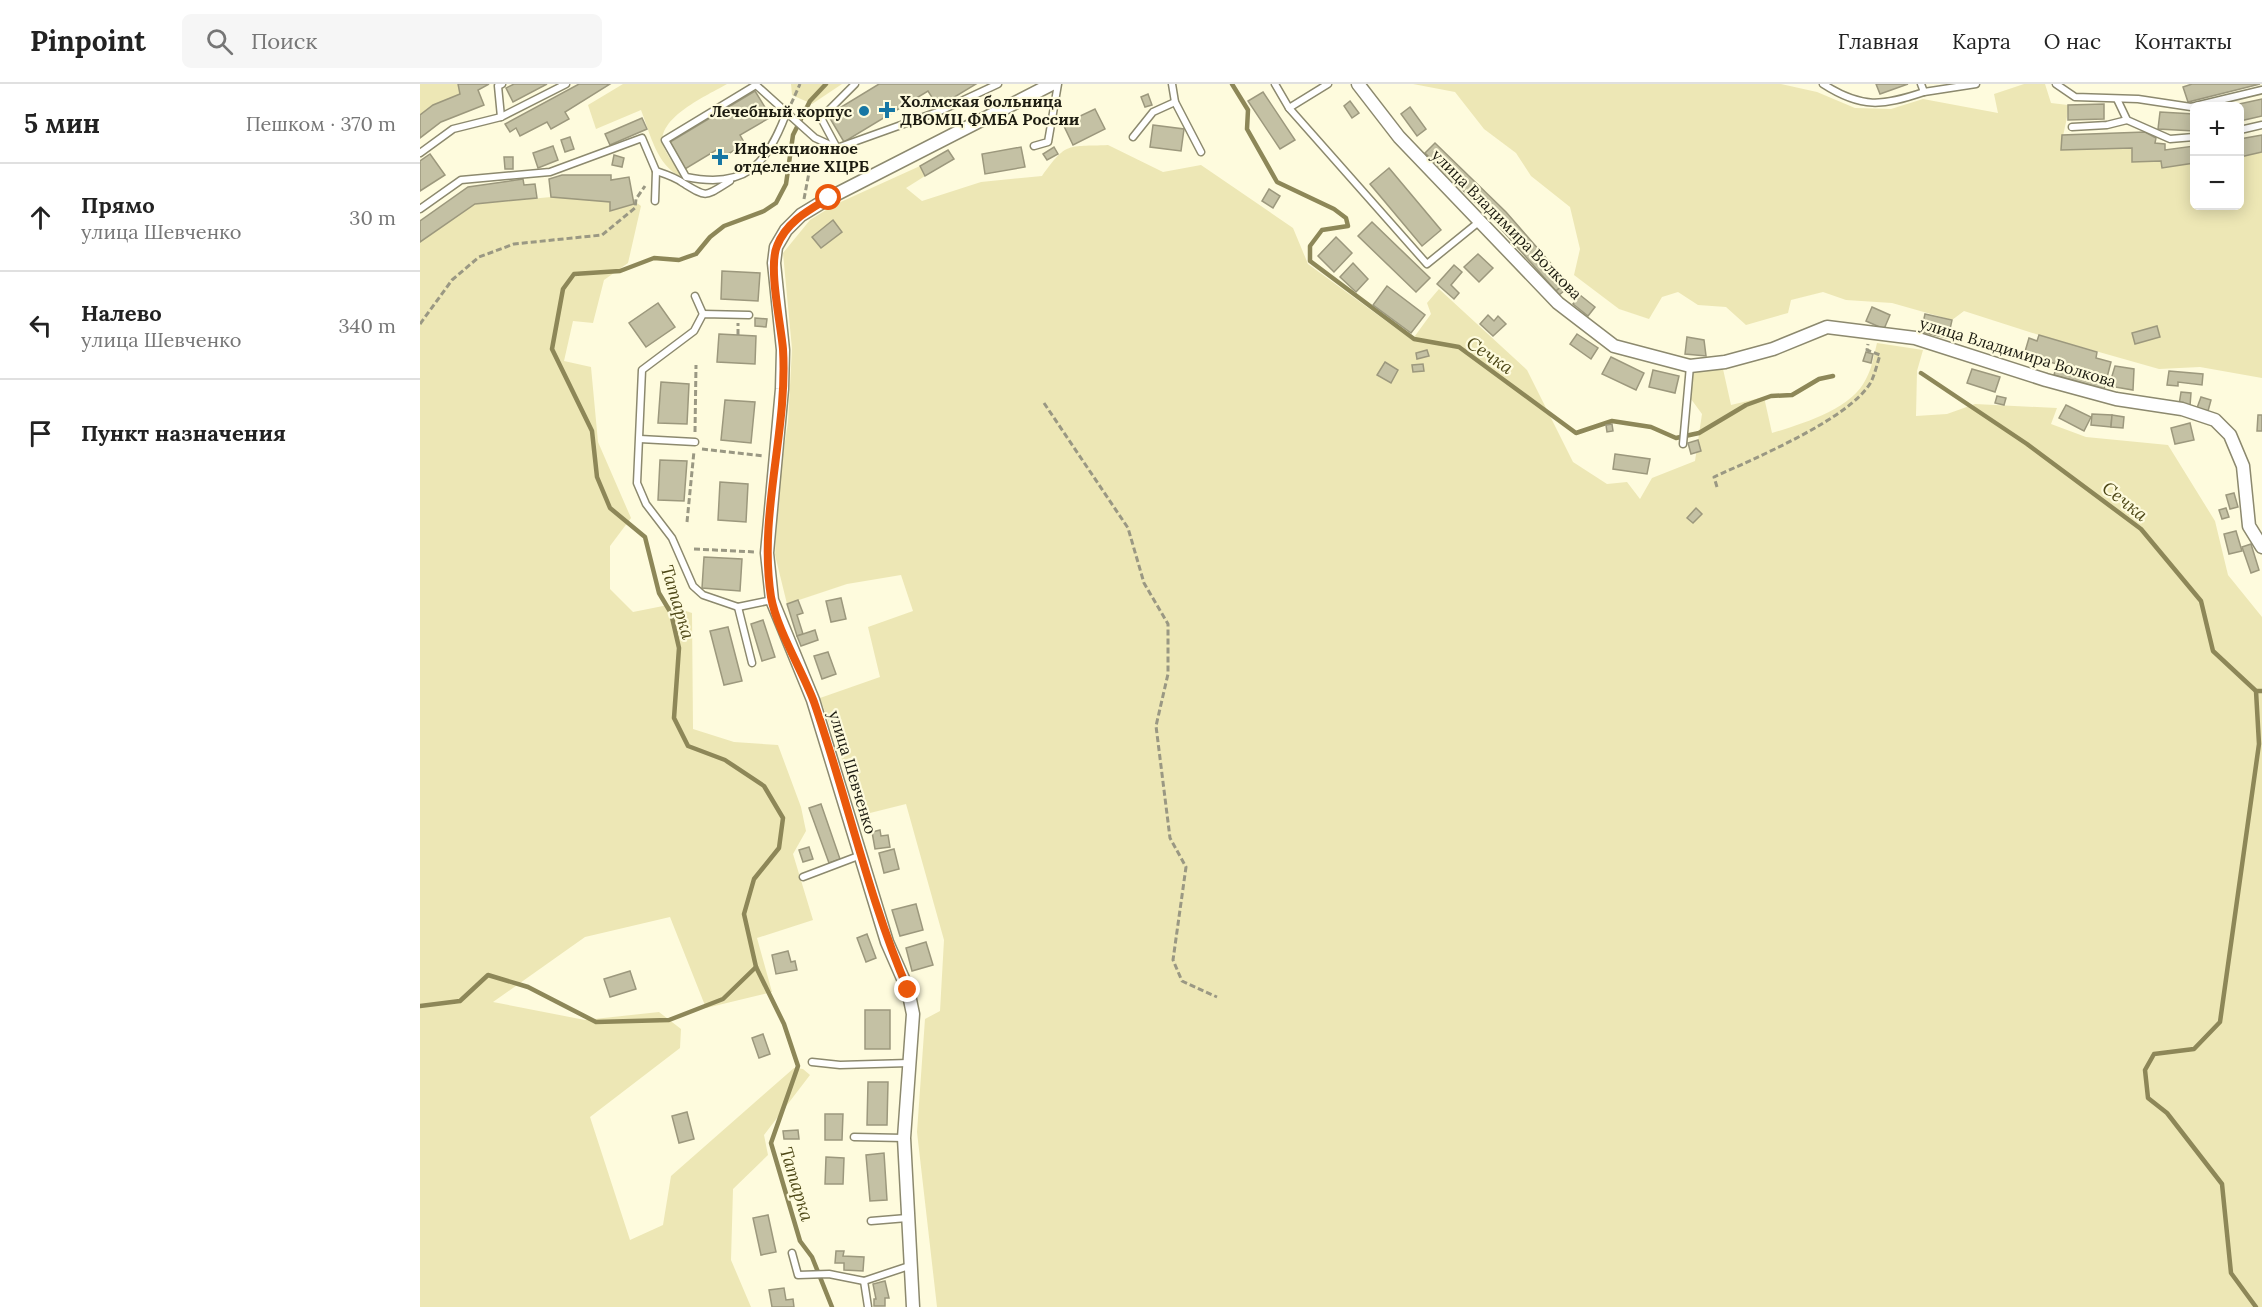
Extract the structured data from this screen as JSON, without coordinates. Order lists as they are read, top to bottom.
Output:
{
  "streets": {
    "street": ["улица Владимира Волкова", "улица Шевченко"]
  },
  "water": ["Сечка", "Татарка"],
  "places": {
    "health": ["Холмская больница ДВОМЦ ФМБА России", "Инфекционное отделение ХЦРБ"],
    "other": ["Лечебный корпус"]
  },
  "page": {
    "header": "Pinpoint",
    "search": "Поиск",
    "nav": [
      "Главная",
      "Карта",
      "О нас",
      "Контакты"
    ],
    "heading": ["5 мин", "Пешком · 370 m"],
    "map_buttons": ["+", "−"],
    "list": [
      ["Прямо", "улица Шевченко", "30 m"],
      ["Налево", "улица Шевченко", "340 m"],
      "Пункт назначения"
    ]
  }
}
